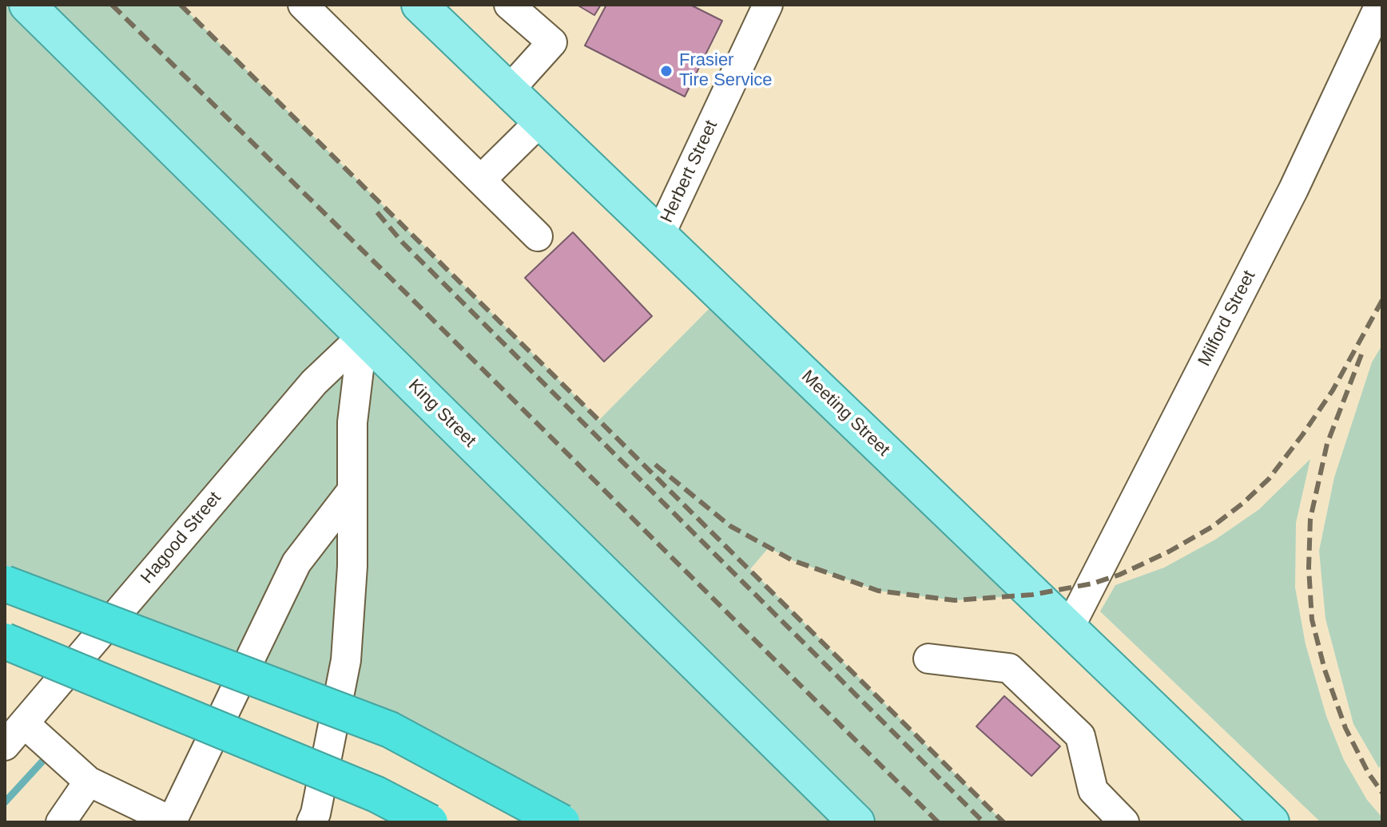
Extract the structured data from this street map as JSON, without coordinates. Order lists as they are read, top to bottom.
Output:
{
  "streets": {
    "main road": ["King Street", "Meeting Street"],
    "street": ["Herbert Street", "Milford Street", "Hagood Street"]
  },
  "crossings": [
    ["Herbert Street", "Meeting Street"],
    ["Milford Street", "Meeting Street"],
    ["King Street", "Hagood Street"]
  ],
  "places": ["Frasier Tire Service"]
}
